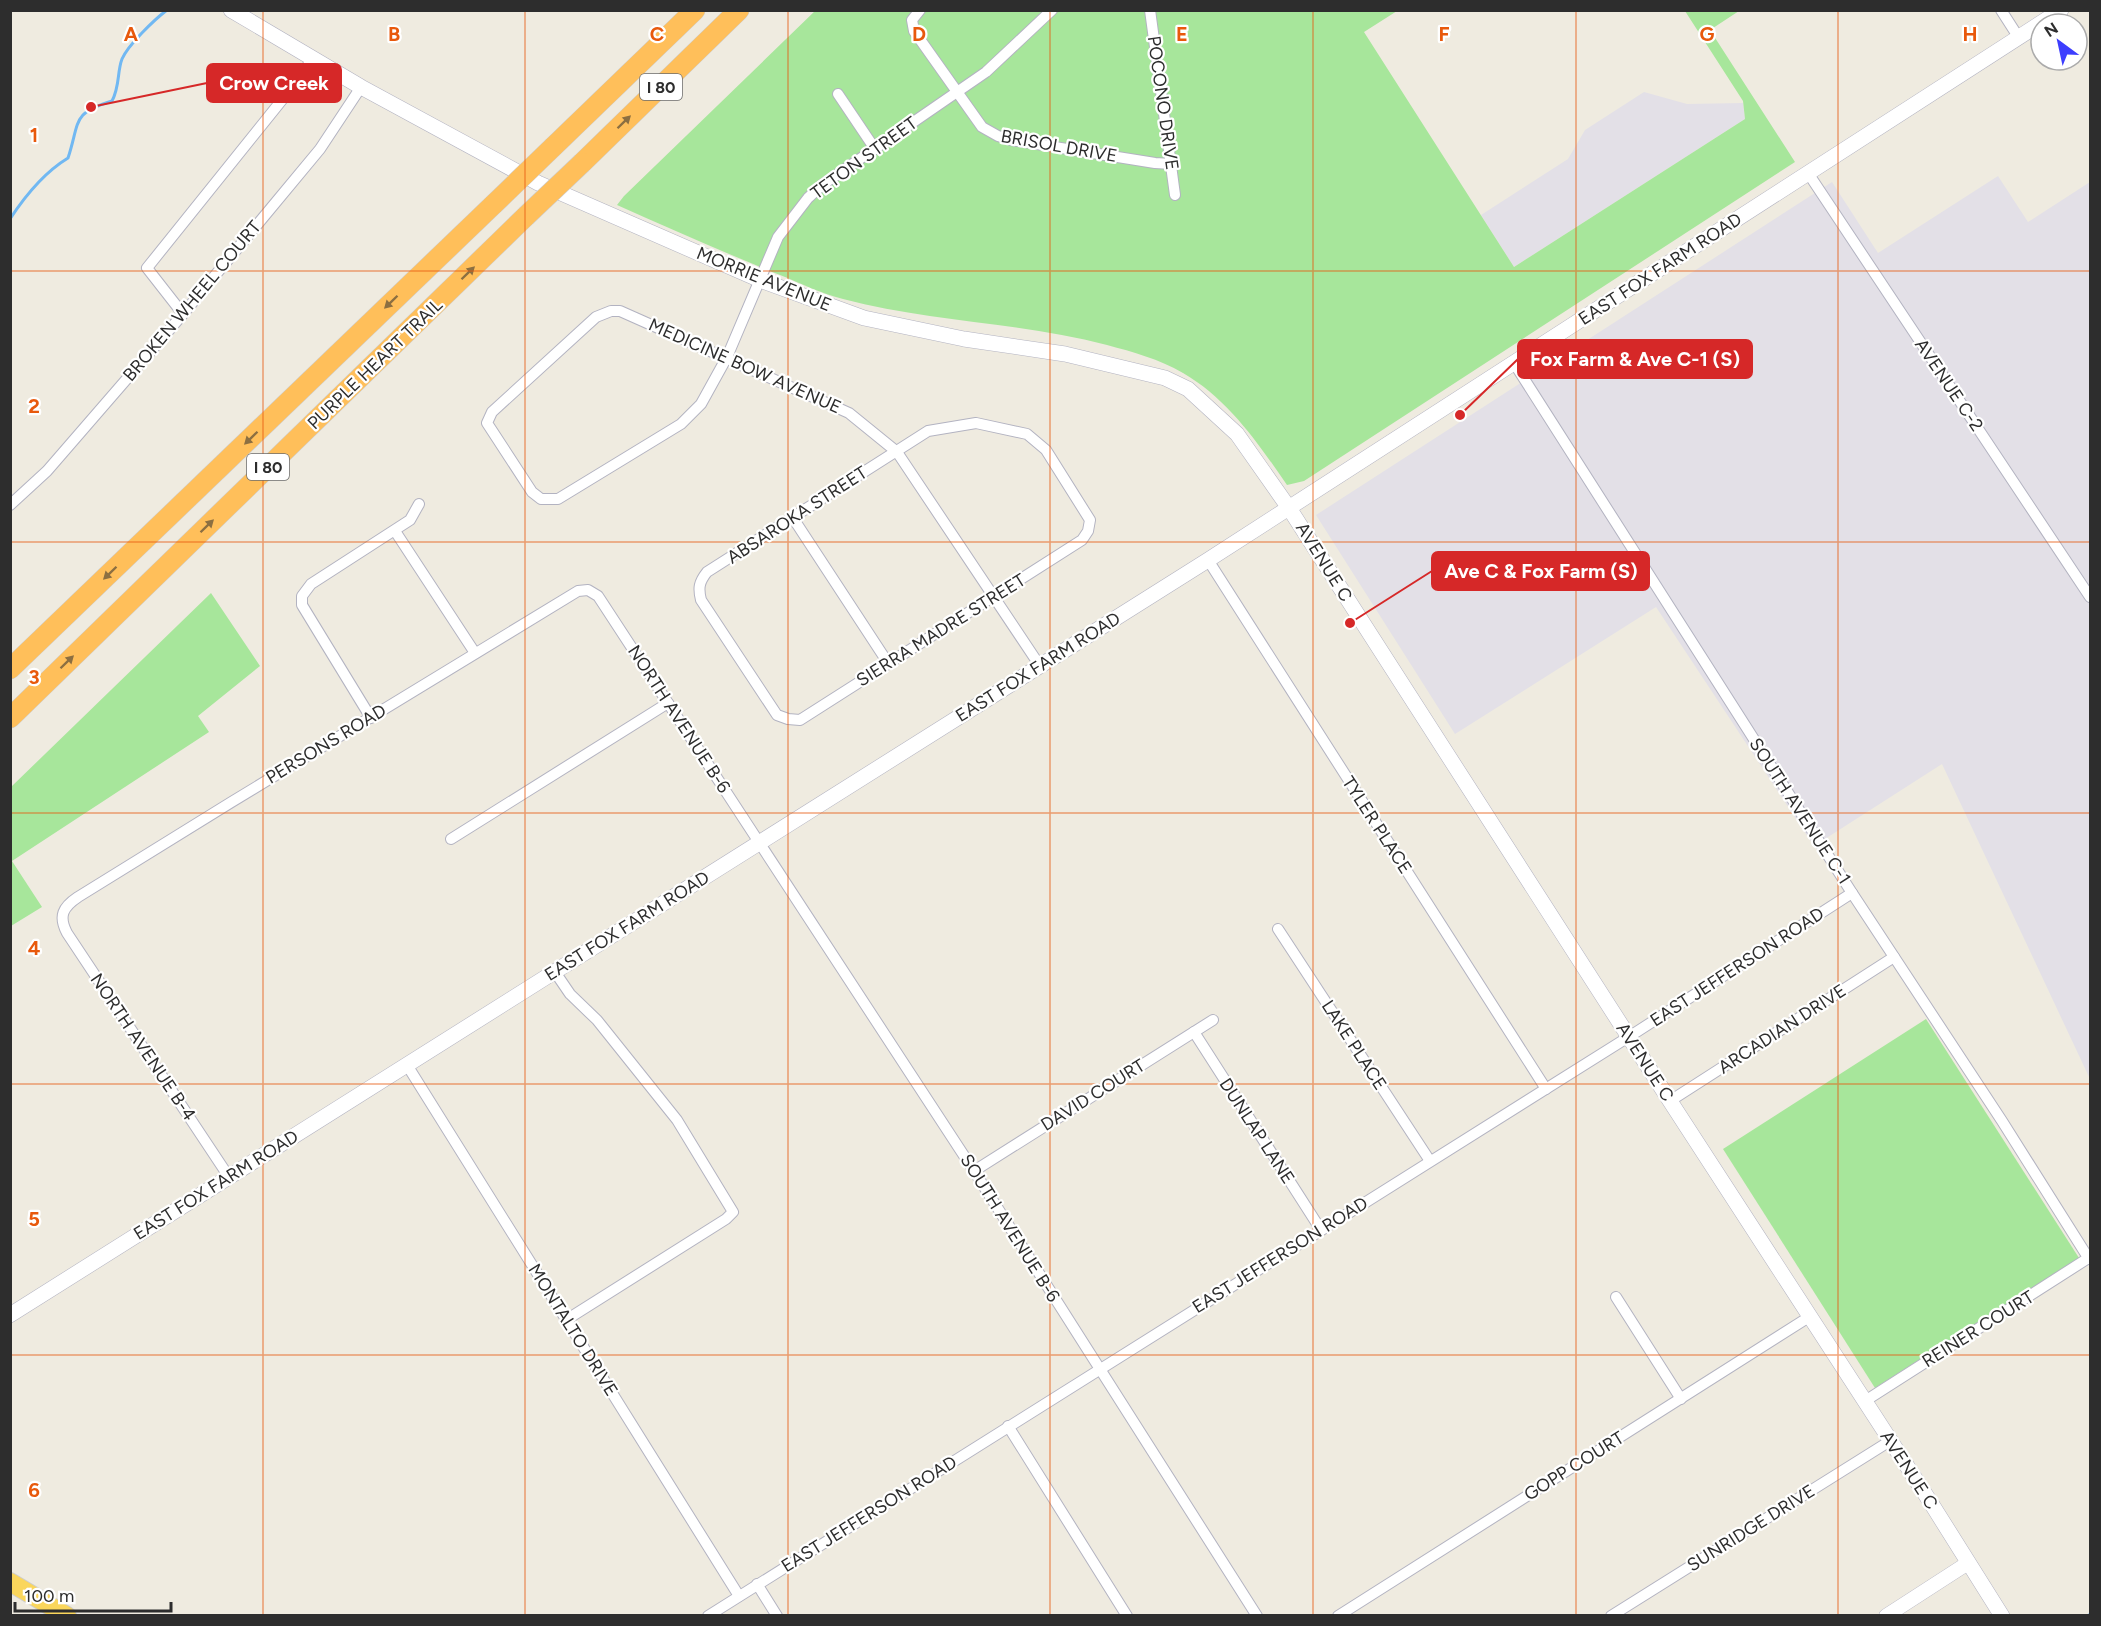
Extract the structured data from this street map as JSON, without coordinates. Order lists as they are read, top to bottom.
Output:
{
  "streets": {
    "highway": ["I 80", "PURPLE HEART TRAIL"],
    "main road": ["EAST FOX FARM ROAD", "MORRIE AVENUE", "AVENUE C"],
    "street": [
      "POCONO DRIVE",
      "BRISOL DRIVE",
      "TETON STREET",
      "BROKEN WHEEL COURT",
      "MEDICINE BOW AVENUE",
      "AVENUE C-2",
      "ABSAROKA STREET",
      "SIERRA MADRE STREET",
      "NORTH AVENUE B-6",
      "PERSONS ROAD",
      "SOUTH AVENUE C-1",
      "TYLER PLACE",
      "EAST JEFFERSON ROAD",
      "ARCADIAN DRIVE",
      "LAKE PLACE",
      "NORTH AVENUE B-4",
      "DAVID COURT",
      "DUNLAP LANE",
      "SOUTH AVENUE B-6",
      "REINER COURT",
      "MONTALTO DRIVE",
      "GOPP COURT",
      "SUNRIDGE DRIVE"
    ]
  },
  "crossings": [
    ["POCONO DRIVE", "BRISOL DRIVE"],
    ["BRISOL DRIVE", "TETON STREET"],
    ["TETON STREET", "MORRIE AVENUE"],
    ["TETON STREET", "MEDICINE BOW AVENUE"],
    ["EAST FOX FARM ROAD", "MORRIE AVENUE"],
    ["EAST FOX FARM ROAD", "MEDICINE BOW AVENUE"],
    ["EAST FOX FARM ROAD", "AVENUE C-2"],
    ["EAST FOX FARM ROAD", "AVENUE C"],
    ["EAST FOX FARM ROAD", "NORTH AVENUE B-6"],
    ["EAST FOX FARM ROAD", "SOUTH AVENUE C-1"],
    ["EAST FOX FARM ROAD", "TYLER PLACE"],
    ["EAST FOX FARM ROAD", "NORTH AVENUE B-4"],
    ["EAST FOX FARM ROAD", "SOUTH AVENUE B-6"],
    ["EAST FOX FARM ROAD", "MONTALTO DRIVE"],
    ["MORRIE AVENUE", "BROKEN WHEEL COURT"],
    ["MORRIE AVENUE", "AVENUE C"],
    ["MEDICINE BOW AVENUE", "ABSAROKA STREET"],
    ["MEDICINE BOW AVENUE", "SIERRA MADRE STREET"],
    ["ABSAROKA STREET", "SIERRA MADRE STREET"],
    ["AVENUE C", "EAST JEFFERSON ROAD"],
    ["AVENUE C", "ARCADIAN DRIVE"],
    ["AVENUE C", "REINER COURT"],
    ["AVENUE C", "GOPP COURT"],
    ["AVENUE C", "SUNRIDGE DRIVE"],
    ["NORTH AVENUE B-6", "PERSONS ROAD"],
    ["NORTH AVENUE B-6", "SOUTH AVENUE B-6"],
    ["PERSONS ROAD", "NORTH AVENUE B-4"],
    ["SOUTH AVENUE C-1", "EAST JEFFERSON ROAD"],
    ["SOUTH AVENUE C-1", "ARCADIAN DRIVE"],
    ["SOUTH AVENUE C-1", "REINER COURT"],
    ["TYLER PLACE", "EAST JEFFERSON ROAD"],
    ["EAST JEFFERSON ROAD", "LAKE PLACE"],
    ["EAST JEFFERSON ROAD", "DUNLAP LANE"],
    ["EAST JEFFERSON ROAD", "SOUTH AVENUE B-6"],
    ["EAST JEFFERSON ROAD", "MONTALTO DRIVE"],
    ["DAVID COURT", "DUNLAP LANE"],
    ["DAVID COURT", "SOUTH AVENUE B-6"]
  ],
  "places": ["Crow Creek", "Fox Farm & Ave C-1 (S)", "Ave C & Fox Farm (S)"],
  "scale_bar": "100 m",
  "north": "top left",
  "grid": {
    "columns": [
      "A",
      "B",
      "C",
      "D",
      "E",
      "F",
      "G",
      "H"
    ],
    "rows": [
      "1",
      "2",
      "3",
      "4",
      "5",
      "6"
    ]
  }
}
